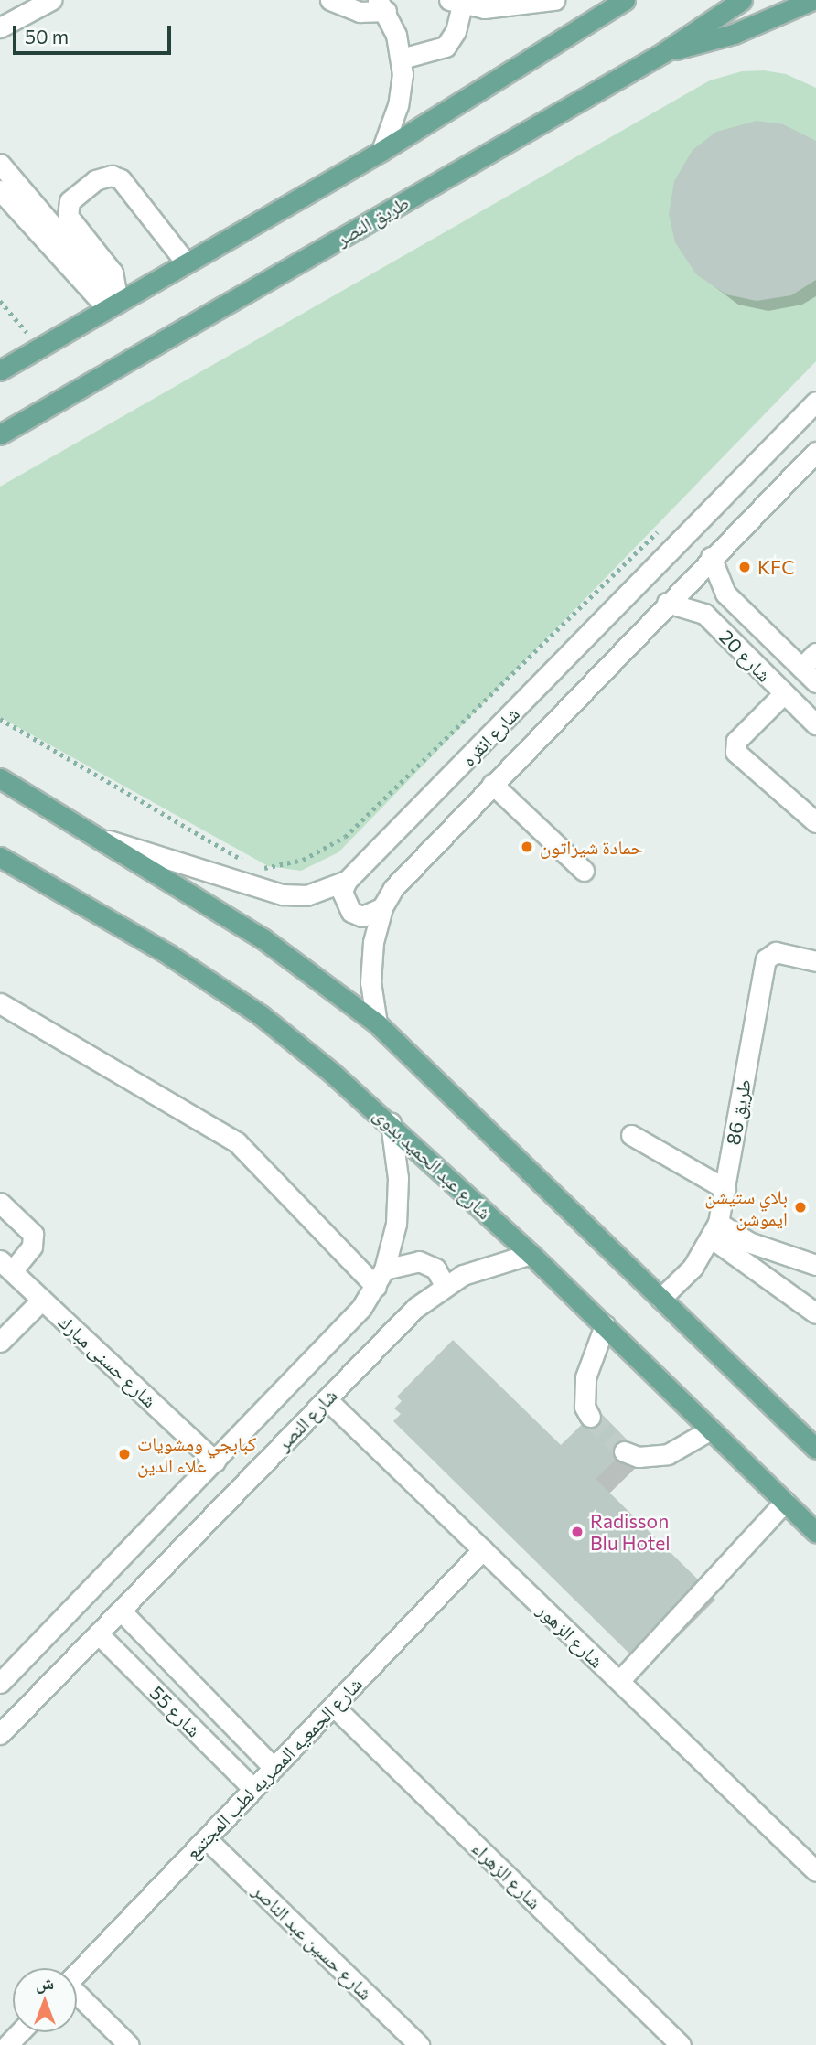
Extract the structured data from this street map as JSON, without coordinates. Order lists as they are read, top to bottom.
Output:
{
  "streets": {
    "main road": ["طريق النصر", "شارع عبد الحميد بدوى"],
    "street": [
      "شارع 20",
      "شارع انقره",
      "طريق 86",
      "شارع حسنى مبارك",
      "شارع النصر",
      "شارع الزهور",
      "شارع 55",
      "شارع الجمعيه المصريه لطب المجتمع",
      "شارع الزهراء",
      "شارع حسين عبد الناصر"
    ]
  },
  "crossings": [
    ["شارع 20", "شارع انقره"],
    ["شارع عبد الحميد بدوى", "شارع النصر"],
    ["شارع حسنى مبارك", "شارع النصر"],
    ["شارع النصر", "شارع الزهور"],
    ["شارع النصر", "شارع 55"],
    ["شارع الزهور", "شارع الجمعيه المصريه لطب المجتمع"],
    ["شارع 55", "شارع الجمعيه المصريه لطب المجتمع"],
    ["شارع الجمعيه المصريه لطب المجتمع", "شارع الزهراء"],
    ["شارع الجمعيه المصريه لطب المجتمع", "شارع حسين عبد الناصر"]
  ],
  "places": [
    "KFC",
    "حمادة شيراتون",
    "بلاي ستيشن ايموشن",
    "كبابجي ومشويات علاء الدين",
    "Radisson Blu Hotel"
  ],
  "scale_bar": "50 m",
  "north": "top"
}
